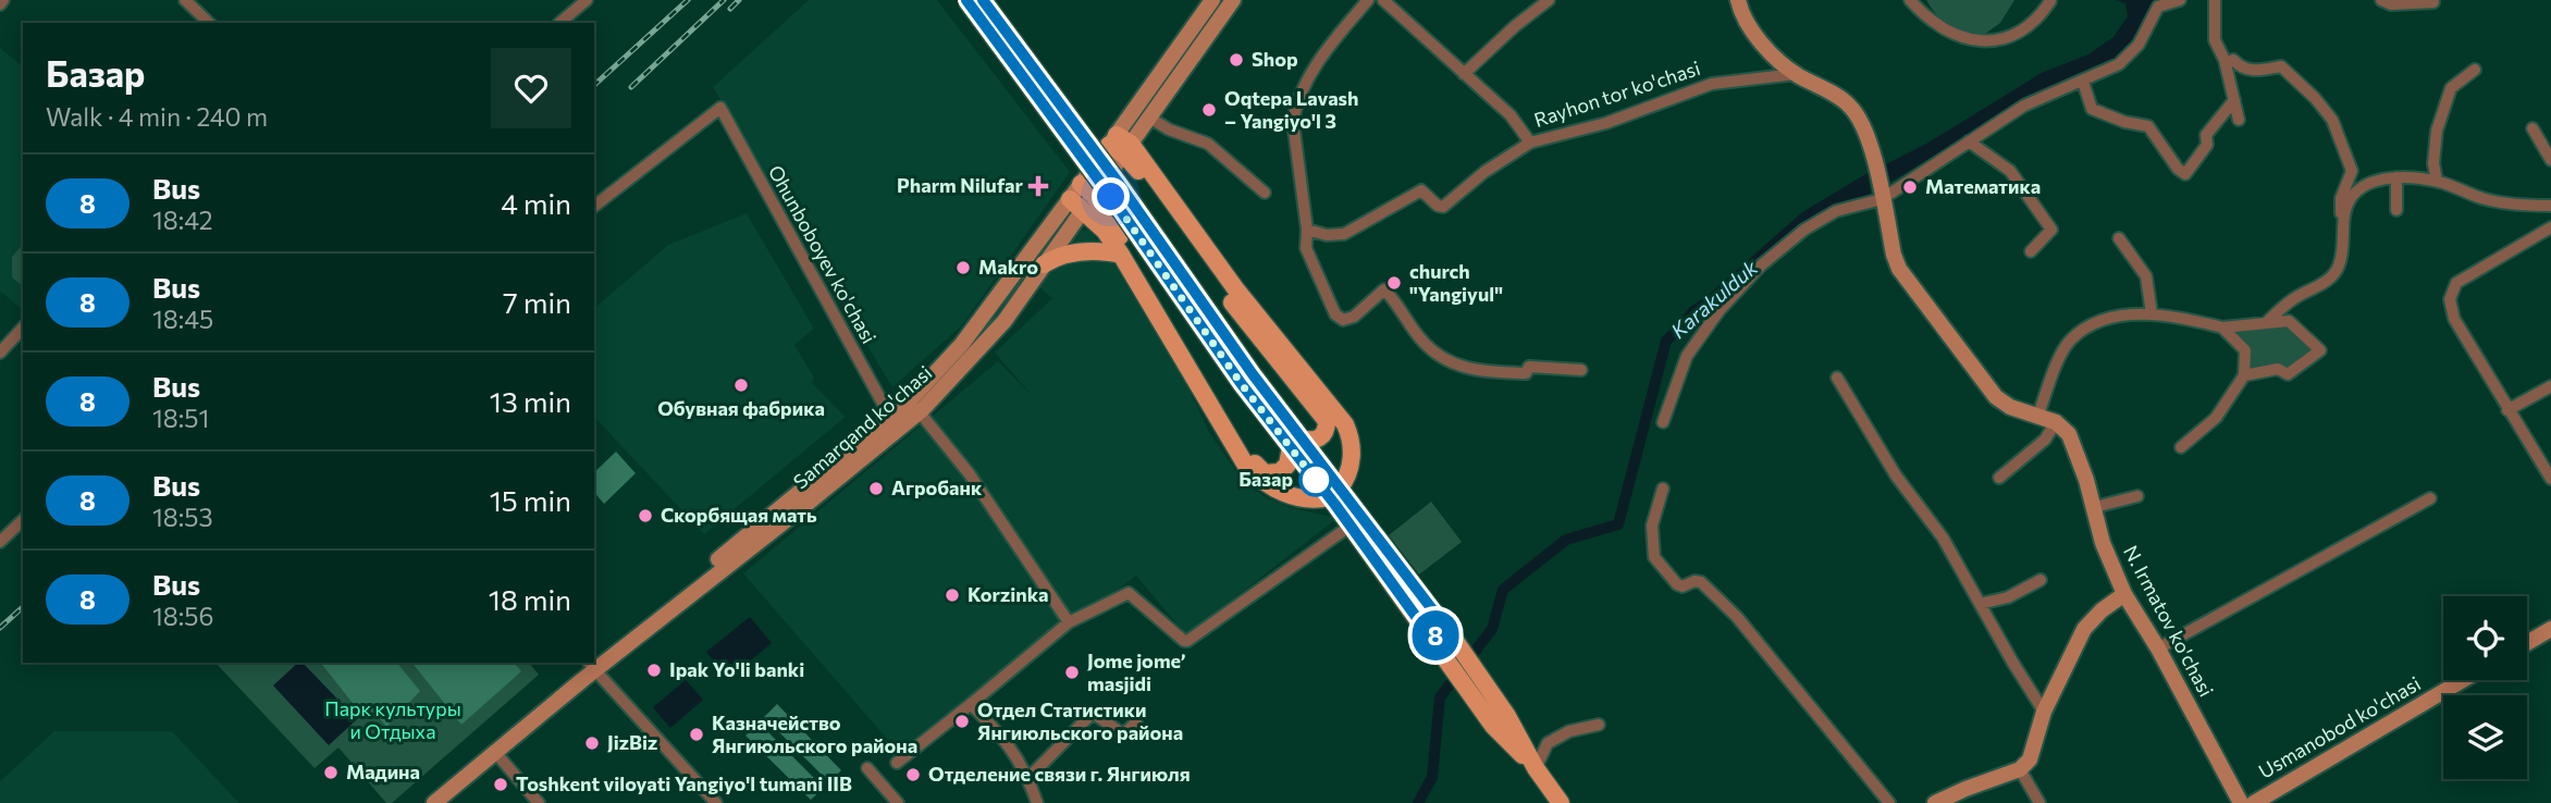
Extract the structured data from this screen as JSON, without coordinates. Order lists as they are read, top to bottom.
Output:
{
  "streets": {
    "main road": ["Samarqand ko'chasi", "N. Irmatov ko'chasi", "Usmanobod ko'chasi"],
    "street": ["Rayhon tor ko'chasi", "Ohunboboyev ko'chasi"]
  },
  "crossings": [
    ["Ohunboboyev ko'chasi", "Samarqand ko'chasi"]
  ],
  "water": ["Karakulduk"],
  "parks": ["Парк культуры и Отдыха"],
  "places": {
    "other": [
      "Shop",
      "Oqtepa Lavash – Yangiyo'l 3",
      "Математика",
      "Makro",
      "church \"Yangiyul\"",
      "Обувная фабрика",
      "Базар",
      "Агробанк",
      "Скорбящая мать",
      "Korzinka",
      "Ipak Yo'li banki",
      "Jome jome’ masjidi",
      "Отдел Статистики Янгиюльского района",
      "Казначейство Янгиюльского района",
      "JizBiz",
      "Мадина",
      "Отделение связи г. Янгиюля",
      "Toshkent viloyati Yangiyo'l tumani IIB"
    ],
    "health": ["Pharm Nilufar"]
  },
  "lines": ["bus line 8"],
  "page": {
    "on_map": "8",
    "heading": ["Базар", "Walk · 4 min · 240 m"],
    "list": [
      {
        "mark": "8",
        "name": "Bus",
        "note": "18:42",
        "value": "4 min"
      },
      {
        "mark": "8",
        "name": "Bus",
        "note": "18:45",
        "value": "7 min"
      },
      {
        "mark": "8",
        "name": "Bus",
        "note": "18:51",
        "value": "13 min"
      },
      {
        "mark": "8",
        "name": "Bus",
        "note": "18:53",
        "value": "15 min"
      },
      {
        "mark": "8",
        "name": "Bus",
        "note": "18:56",
        "value": "18 min"
      }
    ]
  }
}
